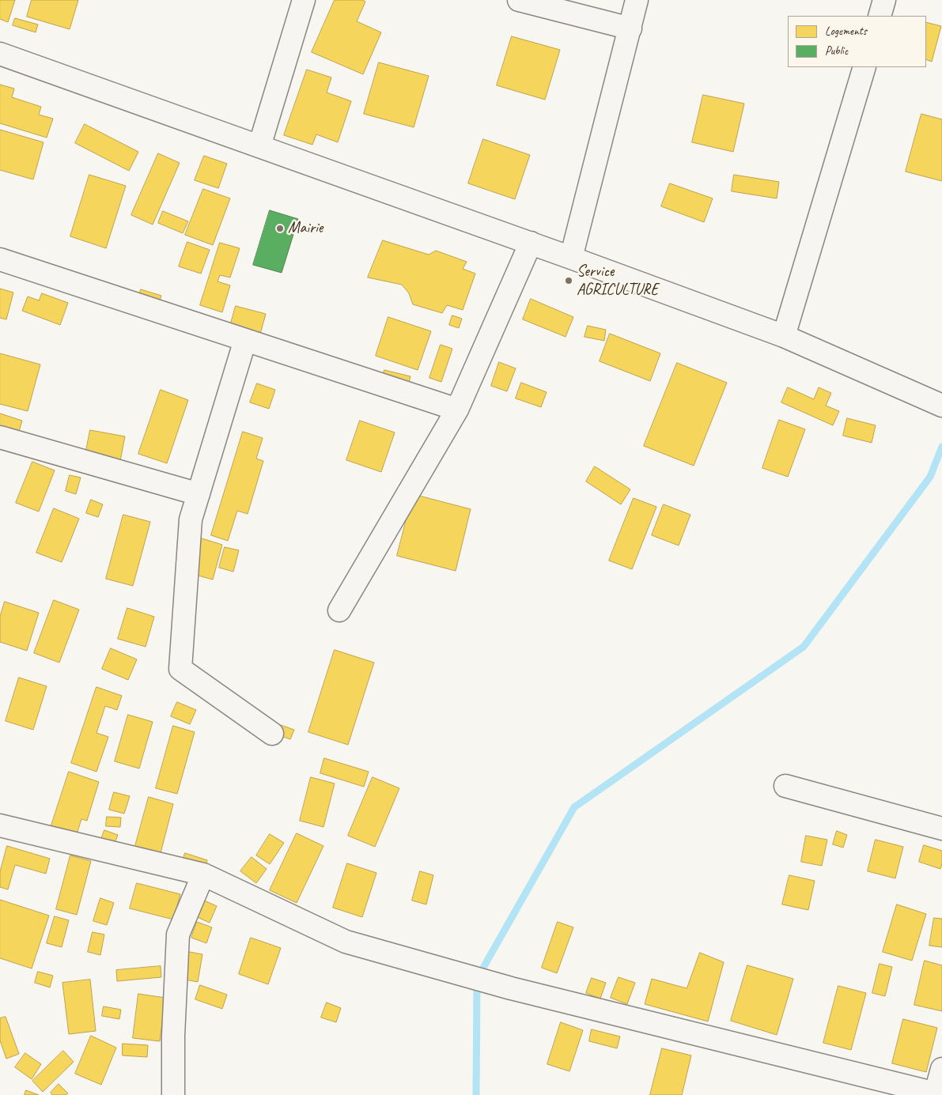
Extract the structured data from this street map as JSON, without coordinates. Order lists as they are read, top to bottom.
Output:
{
  "places": ["Mairie", "Service AGRICULTURE"],
  "legend": ["Logements", "Public"]
}
